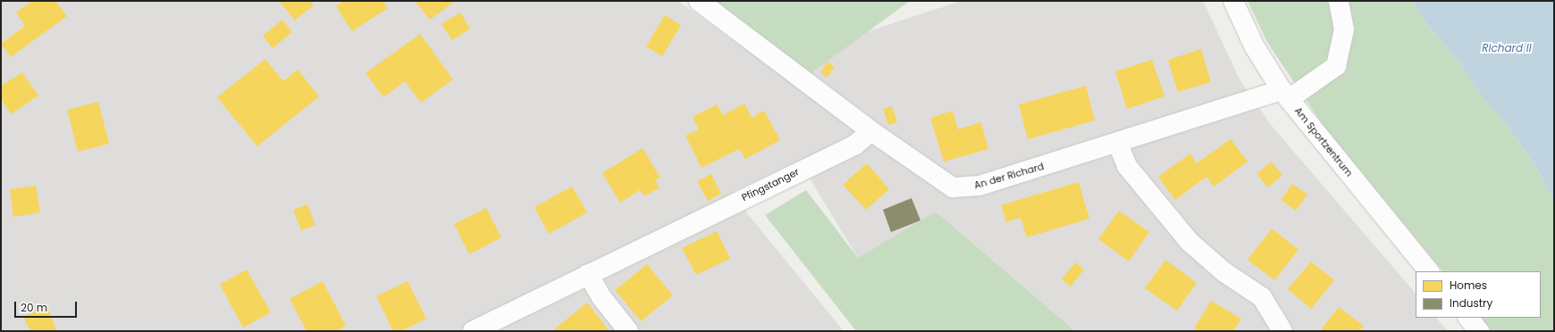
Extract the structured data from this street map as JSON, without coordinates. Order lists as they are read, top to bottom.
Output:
{
  "streets": {
    "street": ["Am Sportzentrum", "An der Richard", "Pfingstanger"]
  },
  "crossings": [
    ["Am Sportzentrum", "An der Richard"],
    ["An der Richard", "Pfingstanger"]
  ],
  "water": ["Richard II"],
  "legend": ["Homes", "Industry"],
  "scale_bar": "20 m"
}
